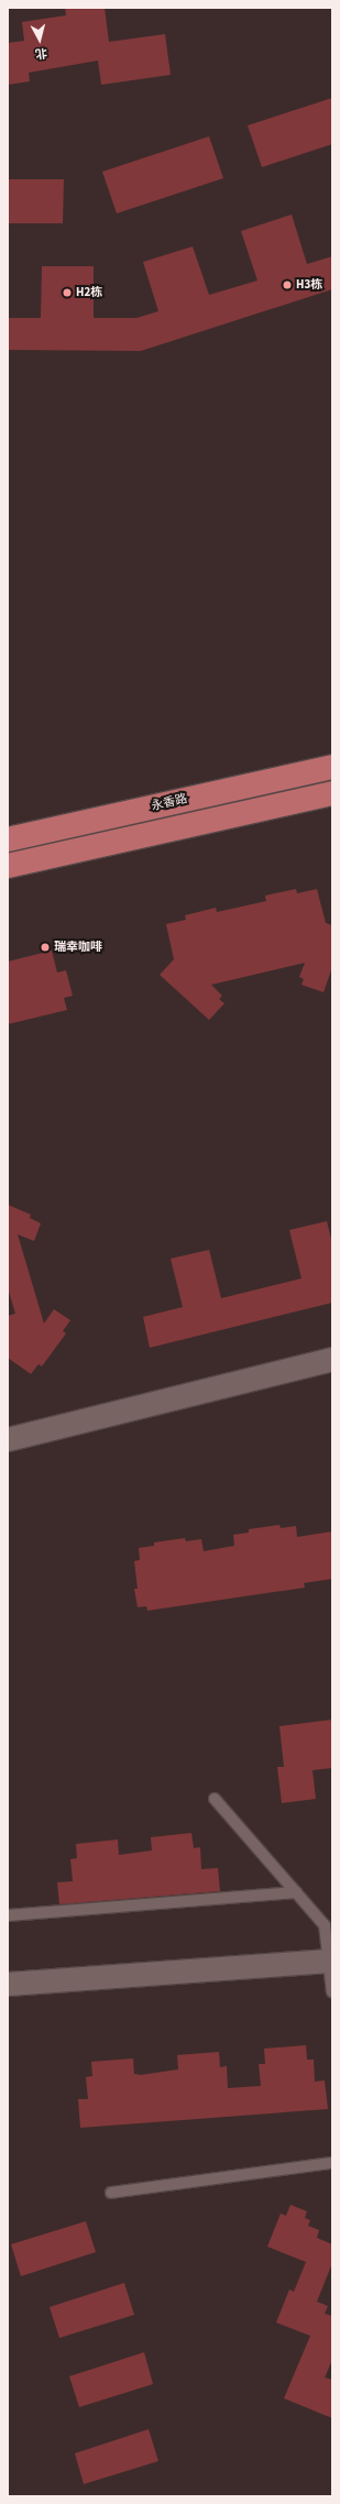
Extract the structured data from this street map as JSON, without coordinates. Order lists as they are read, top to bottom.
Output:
{
  "streets": {
    "main road": ["永香路"]
  },
  "places": ["H3栋", "H2栋", "瑞幸咖啡"],
  "north": "bottom"
}
